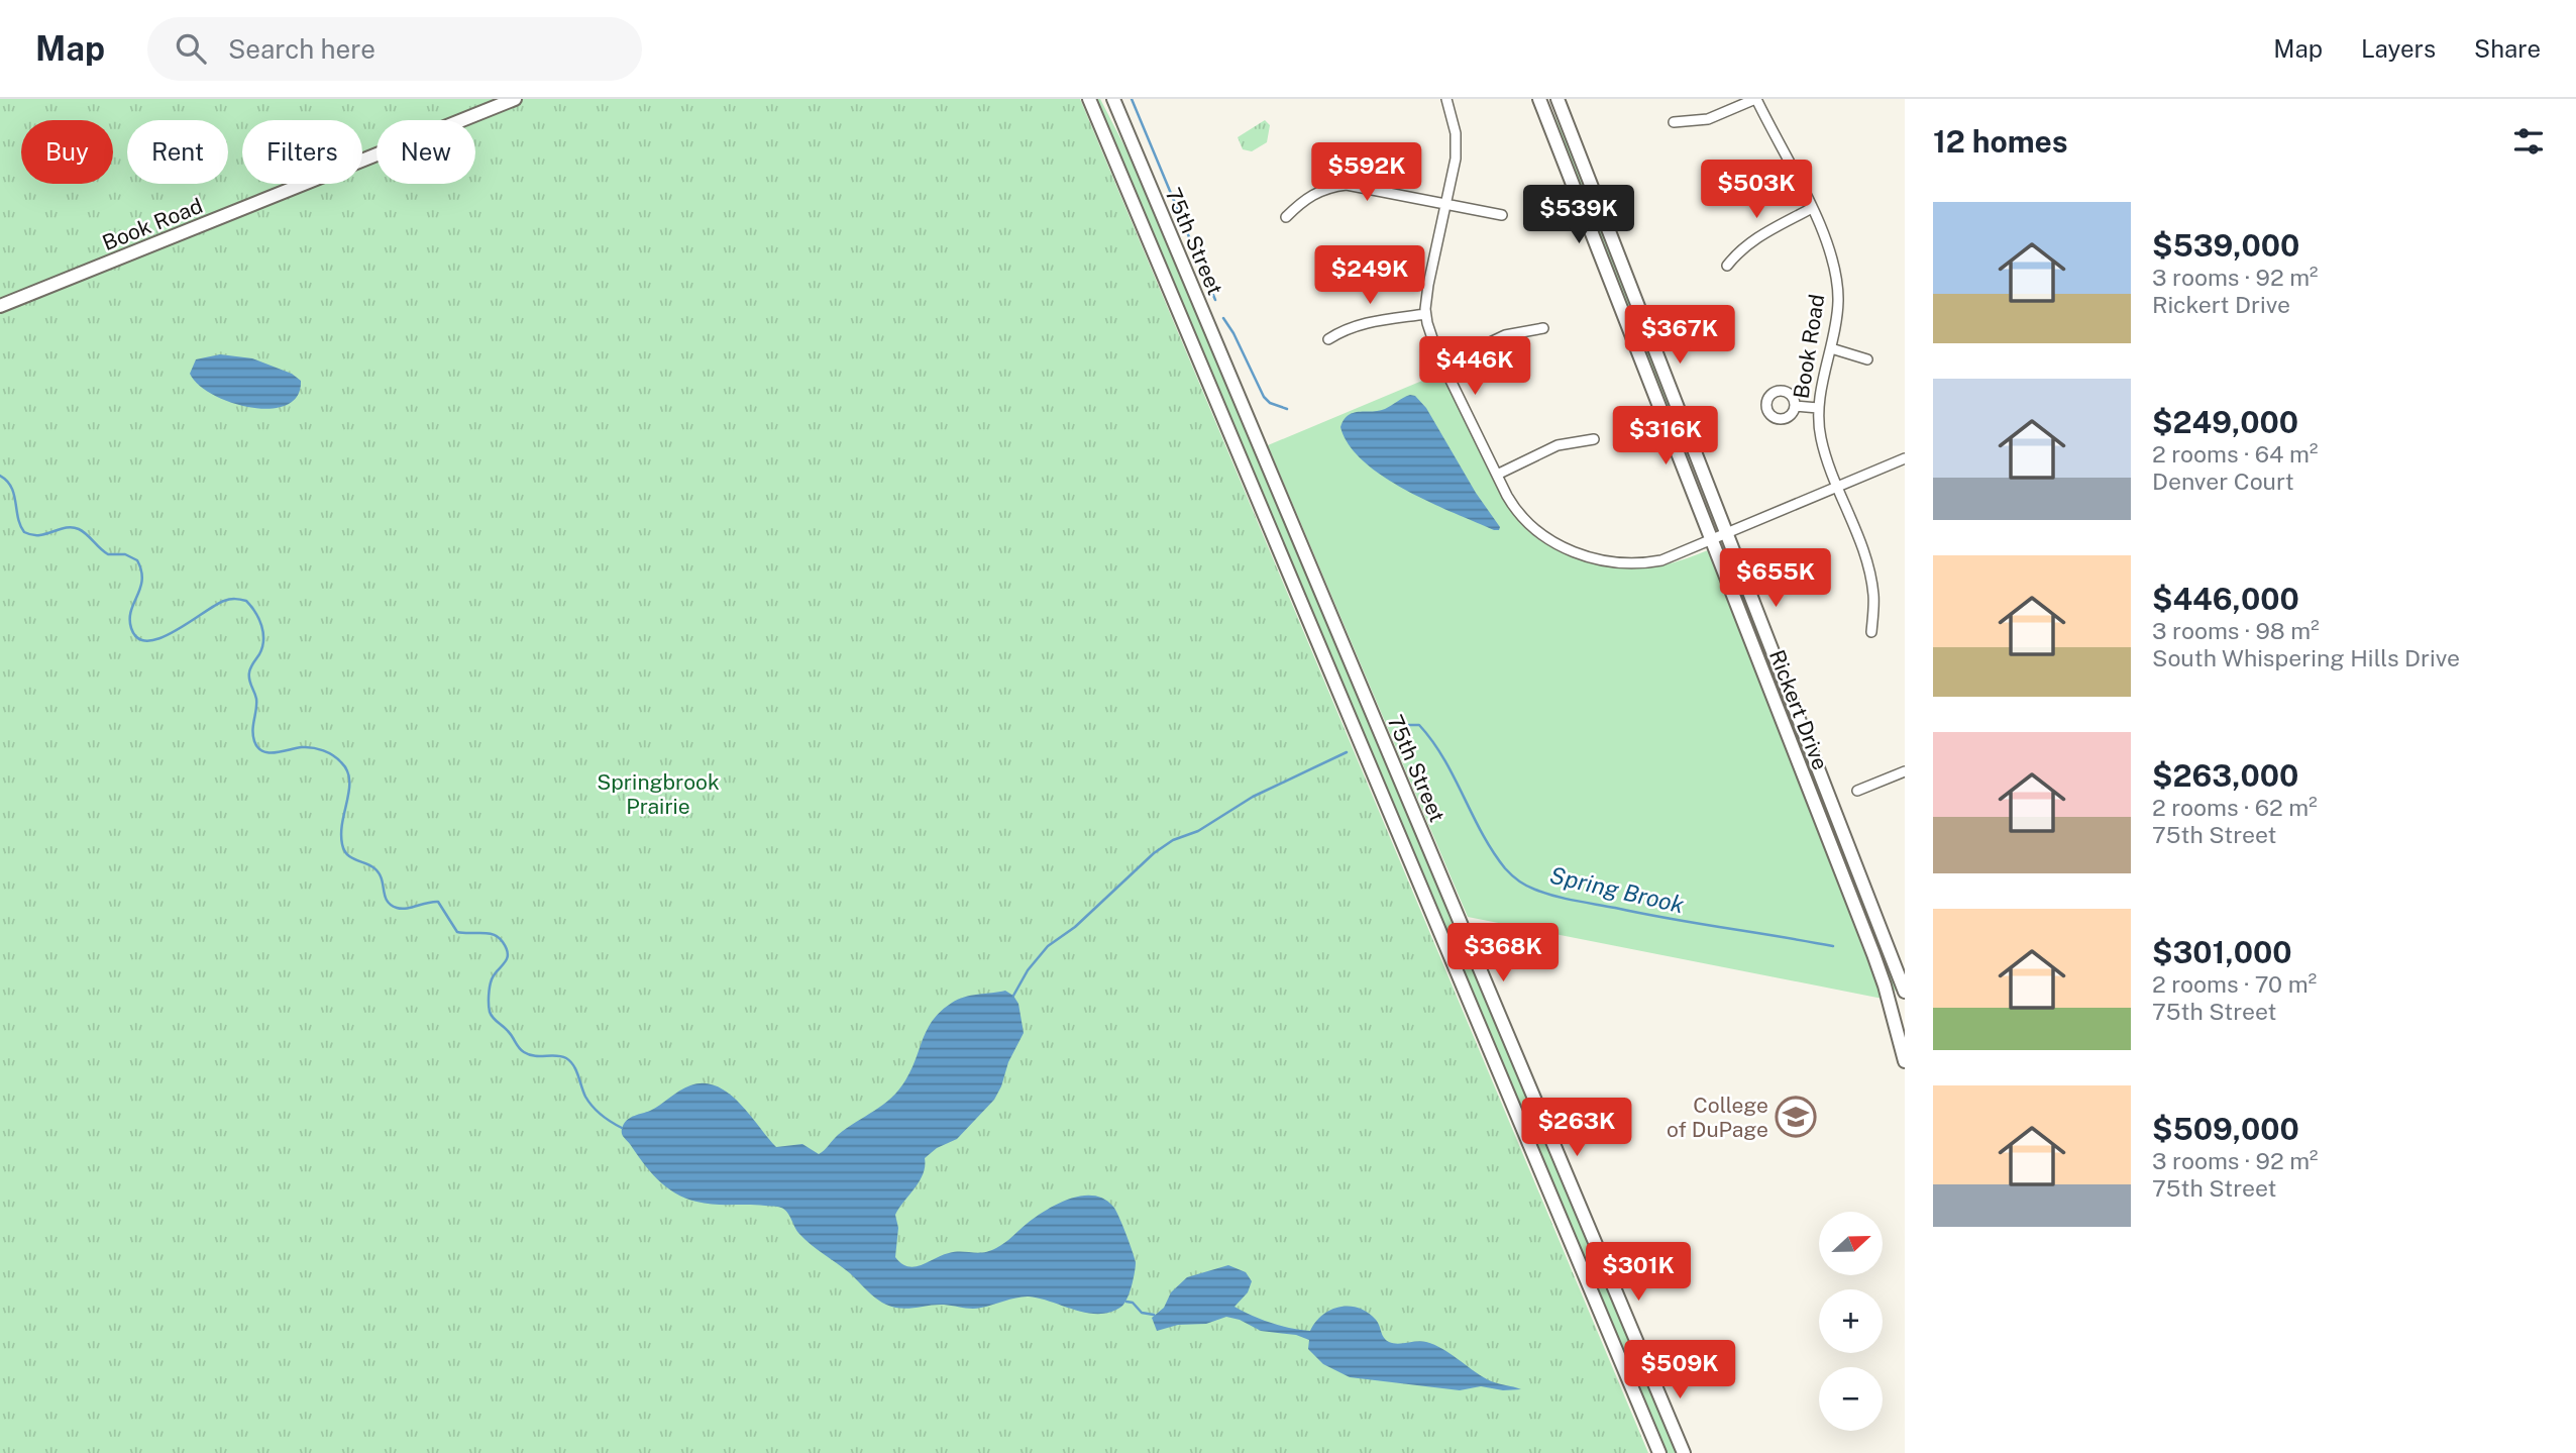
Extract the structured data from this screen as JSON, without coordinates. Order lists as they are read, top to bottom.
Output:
{
  "streets": {
    "main road": ["Book Road", "75th Street", "Rickert Drive"]
  },
  "water": ["Spring Brook"],
  "parks": ["Springbrook Prairie"],
  "places": {
    "school or university": ["College of DuPage"]
  },
  "north": "right",
  "page": {
    "header": "Map",
    "search": "Search here",
    "nav": ["Map", "Layers", "Share"],
    "heading": "12 homes",
    "chip": [
      "Buy",
      "Rent",
      "Filters",
      "New"
    ],
    "price": [
      "$592K",
      "$503K",
      "$539K",
      "$249K",
      "$367K",
      "$446K",
      "$316K",
      "$655K",
      "$368K",
      "$263K",
      "$301K",
      "$509K"
    ],
    "list": [
      {
        "name": "$539,000",
        "note": "3 rooms · 92 m² · Rickert Drive"
      },
      {
        "name": "$249,000",
        "note": "2 rooms · 64 m² · Denver Court"
      },
      {
        "name": "$446,000",
        "note": "3 rooms · 98 m² · South Whispering Hills Drive"
      },
      {
        "name": "$263,000",
        "note": "2 rooms · 62 m² · 75th Street"
      },
      {
        "name": "$301,000",
        "note": "2 rooms · 70 m² · 75th Street"
      },
      {
        "name": "$509,000",
        "note": "3 rooms · 92 m² · 75th Street"
      }
    ],
    "map_buttons": ["+", "−"]
  }
}
